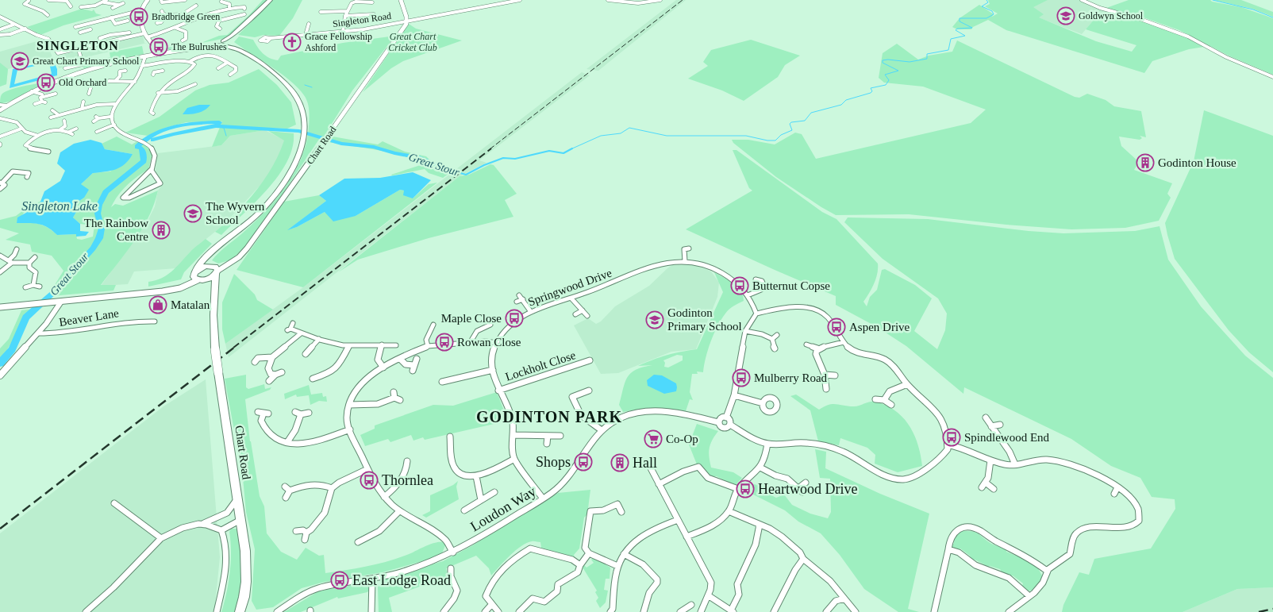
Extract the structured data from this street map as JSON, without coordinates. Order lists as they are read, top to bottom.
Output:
{
  "streets": {
    "main road": ["Chart Road"],
    "street": [
      "Singleton Road",
      "Springwood Drive",
      "Beaver Lane",
      "Lockholt Close",
      "Loudon Way"
    ]
  },
  "crossings": [
    ["Singleton Road", "Chart Road"],
    ["Springwood Drive", "Lockholt Close"]
  ],
  "districts": ["SINGLETON", "GODINTON PARK"],
  "water": ["Great Stour", "Singleton Lake"],
  "parks": ["Great Chart Cricket Club"],
  "places": {
    "school or university": [
      "Goldwyn School",
      "Great Chart Primary School",
      "The Wyvern School",
      "Godinton Primary School"
    ],
    "bus stop": [
      "Bradbridge Green",
      "The Bulrushes",
      "Old Orchard",
      "Butternut Copse",
      "Maple Close",
      "Aspen Drive",
      "Rowan Close",
      "Mulberry Road",
      "Spindlewood End",
      "Shops",
      "Thornlea",
      "Heartwood Drive",
      "East Lodge Road"
    ],
    "church": ["Grace Fellowship Ashford"],
    "building": ["Godinton House", "The Rainbow Centre", "Hall"],
    "shop": ["Matalan"],
    "supermarket": ["Co-Op"]
  }
}
